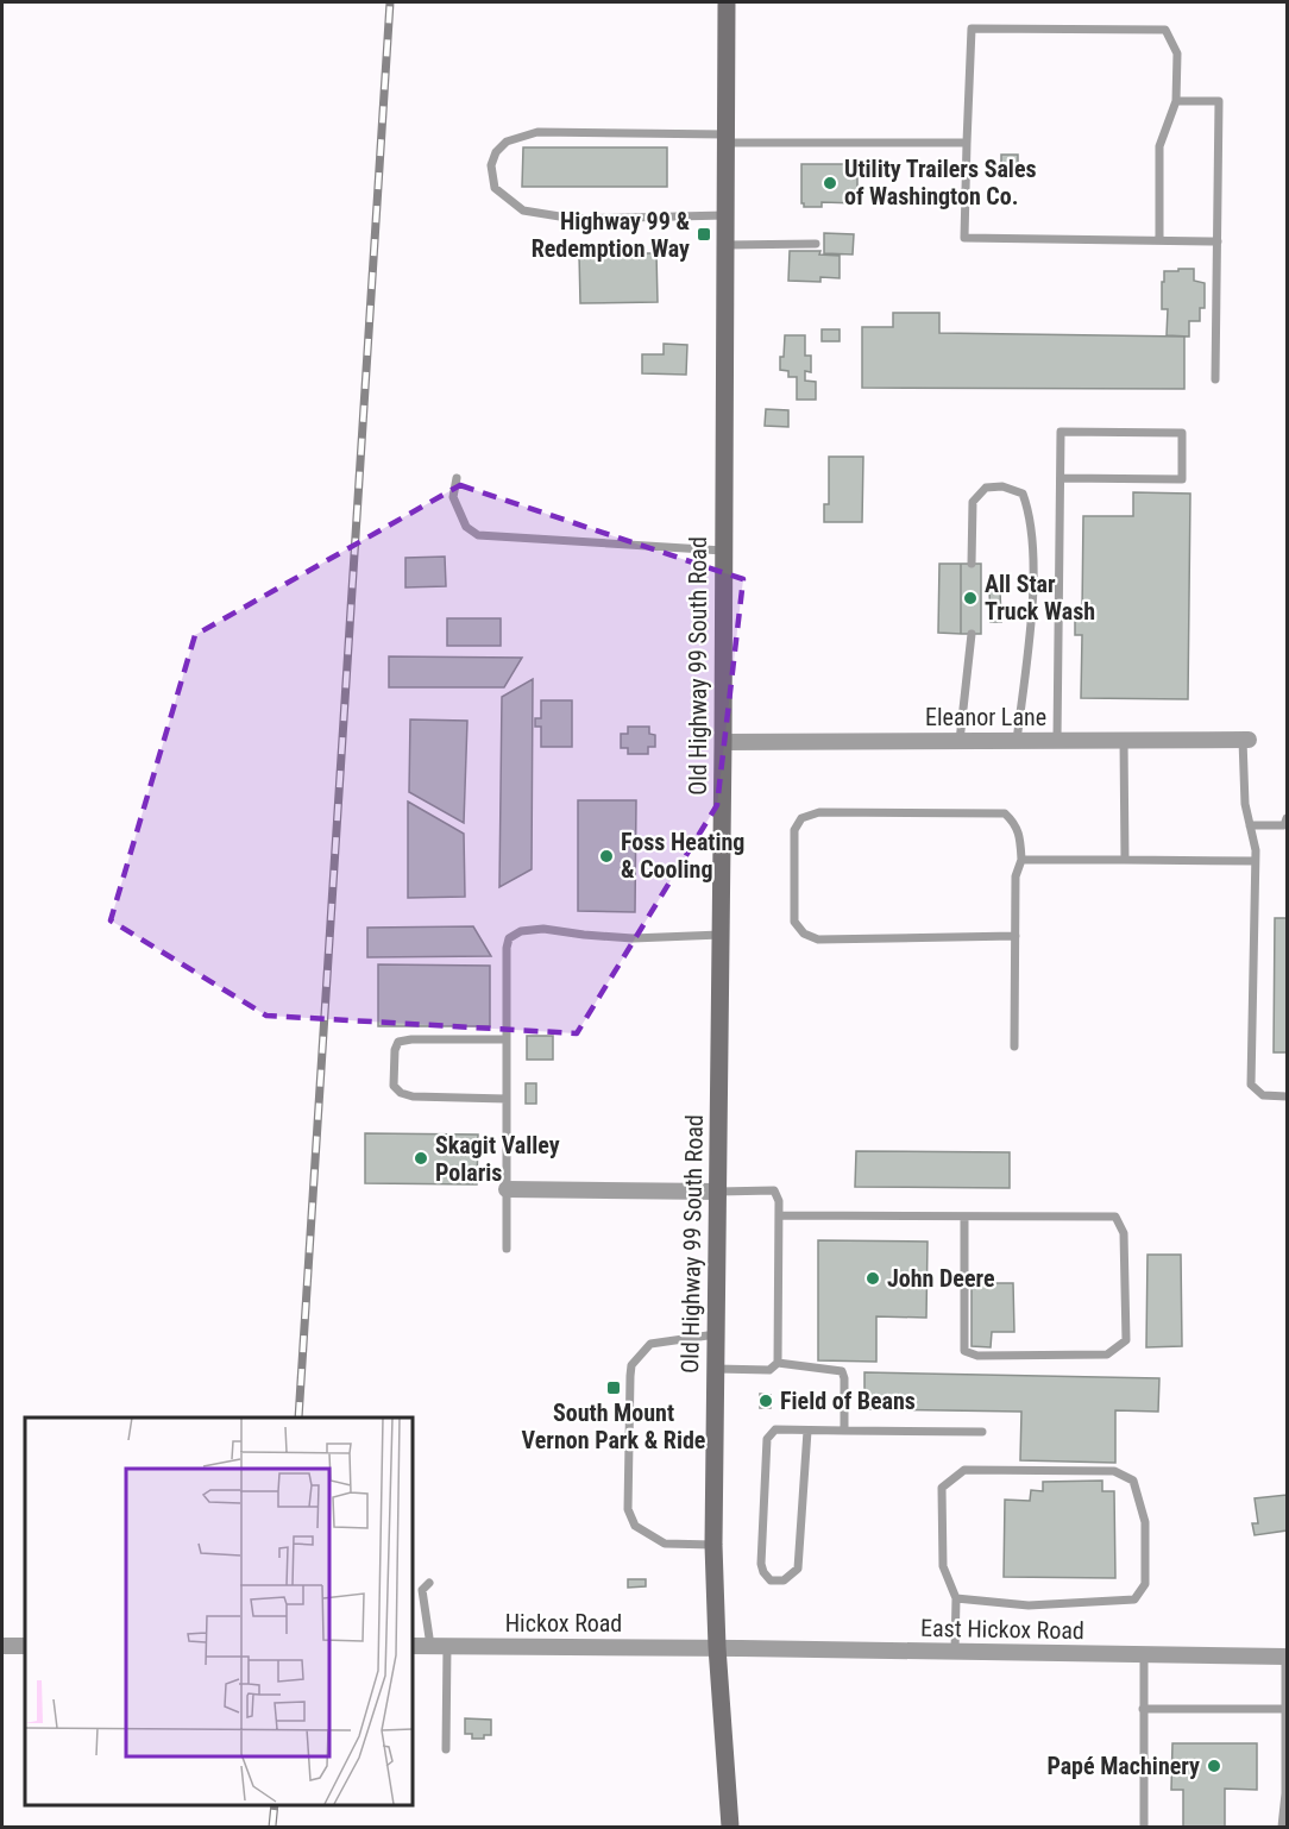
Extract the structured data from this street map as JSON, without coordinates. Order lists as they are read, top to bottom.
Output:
{
  "streets": {
    "street": [
      "Old Highway 99 South Road",
      "Eleanor Lane",
      "Hickox Road",
      "East Hickox Road"
    ]
  },
  "crossings": [
    ["Old Highway 99 South Road", "Eleanor Lane"],
    ["Old Highway 99 South Road", "Hickox Road"],
    ["Old Highway 99 South Road", "East Hickox Road"],
    ["Hickox Road", "East Hickox Road"]
  ],
  "places": {
    "other": [
      "Utility Trailers Sales of Washington Co.",
      "All Star Truck Wash",
      "Foss Heating & Cooling",
      "Skagit Valley Polaris",
      "John Deere",
      "Field of Beans",
      "Papé Machinery"
    ],
    "transit": ["Highway 99 & Redemption Way", "South Mount Vernon Park & Ride"]
  }
}
